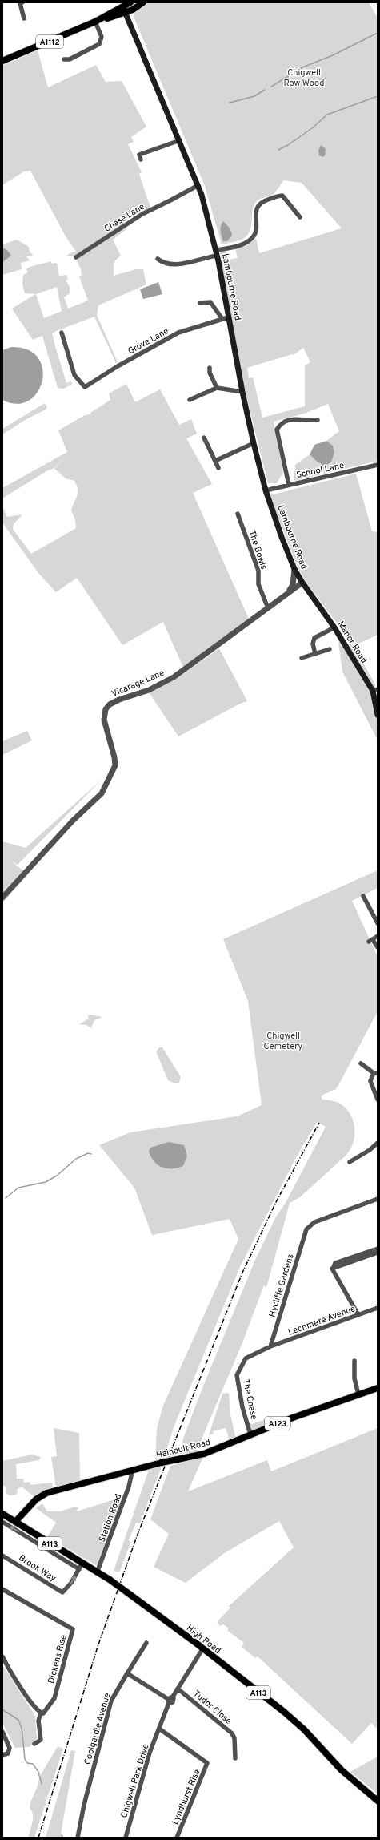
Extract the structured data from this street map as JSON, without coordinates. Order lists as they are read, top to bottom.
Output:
{
  "streets": {
    "main road": [
      "A1112",
      "Lambourne Road",
      "Manor Road",
      "A123",
      "Hainault Road",
      "A113",
      "High Road"
    ],
    "street": [
      "Chase Lane",
      "Grove Lane",
      "School Lane",
      "The Bowls",
      "Vicarage Lane",
      "Hycliffe Gardens",
      "Lechmere Avenue",
      "The Chase",
      "Station Road",
      "Brook Way",
      "Dickens Rise",
      "Tudor Close",
      "Coolgardie Avenue",
      "Chigwell Park Drive",
      "Lyndhurst Rise"
    ]
  },
  "crossings": [
    ["A1112", "Lambourne Road"],
    ["Chase Lane", "Lambourne Road"],
    ["Lambourne Road", "Grove Lane"],
    ["Lambourne Road", "School Lane"],
    ["Lambourne Road", "Manor Road"],
    ["Lambourne Road", "Vicarage Lane"],
    ["The Bowls", "Vicarage Lane"],
    ["Manor Road", "Vicarage Lane"],
    ["Hycliffe Gardens", "Lechmere Avenue"],
    ["Hycliffe Gardens", "The Chase"],
    ["Lechmere Avenue", "The Chase"],
    ["The Chase", "Hainault Road"],
    ["Hainault Road", "Station Road"],
    ["Hainault Road", "High Road"],
    ["Station Road", "High Road"],
    ["High Road", "Chigwell Park Drive"],
    ["Tudor Close", "Chigwell Park Drive"],
    ["Chigwell Park Drive", "Lyndhurst Rise"]
  ],
  "parks": ["Chigwell Row Wood", "Chigwell Cemetery"]
}
